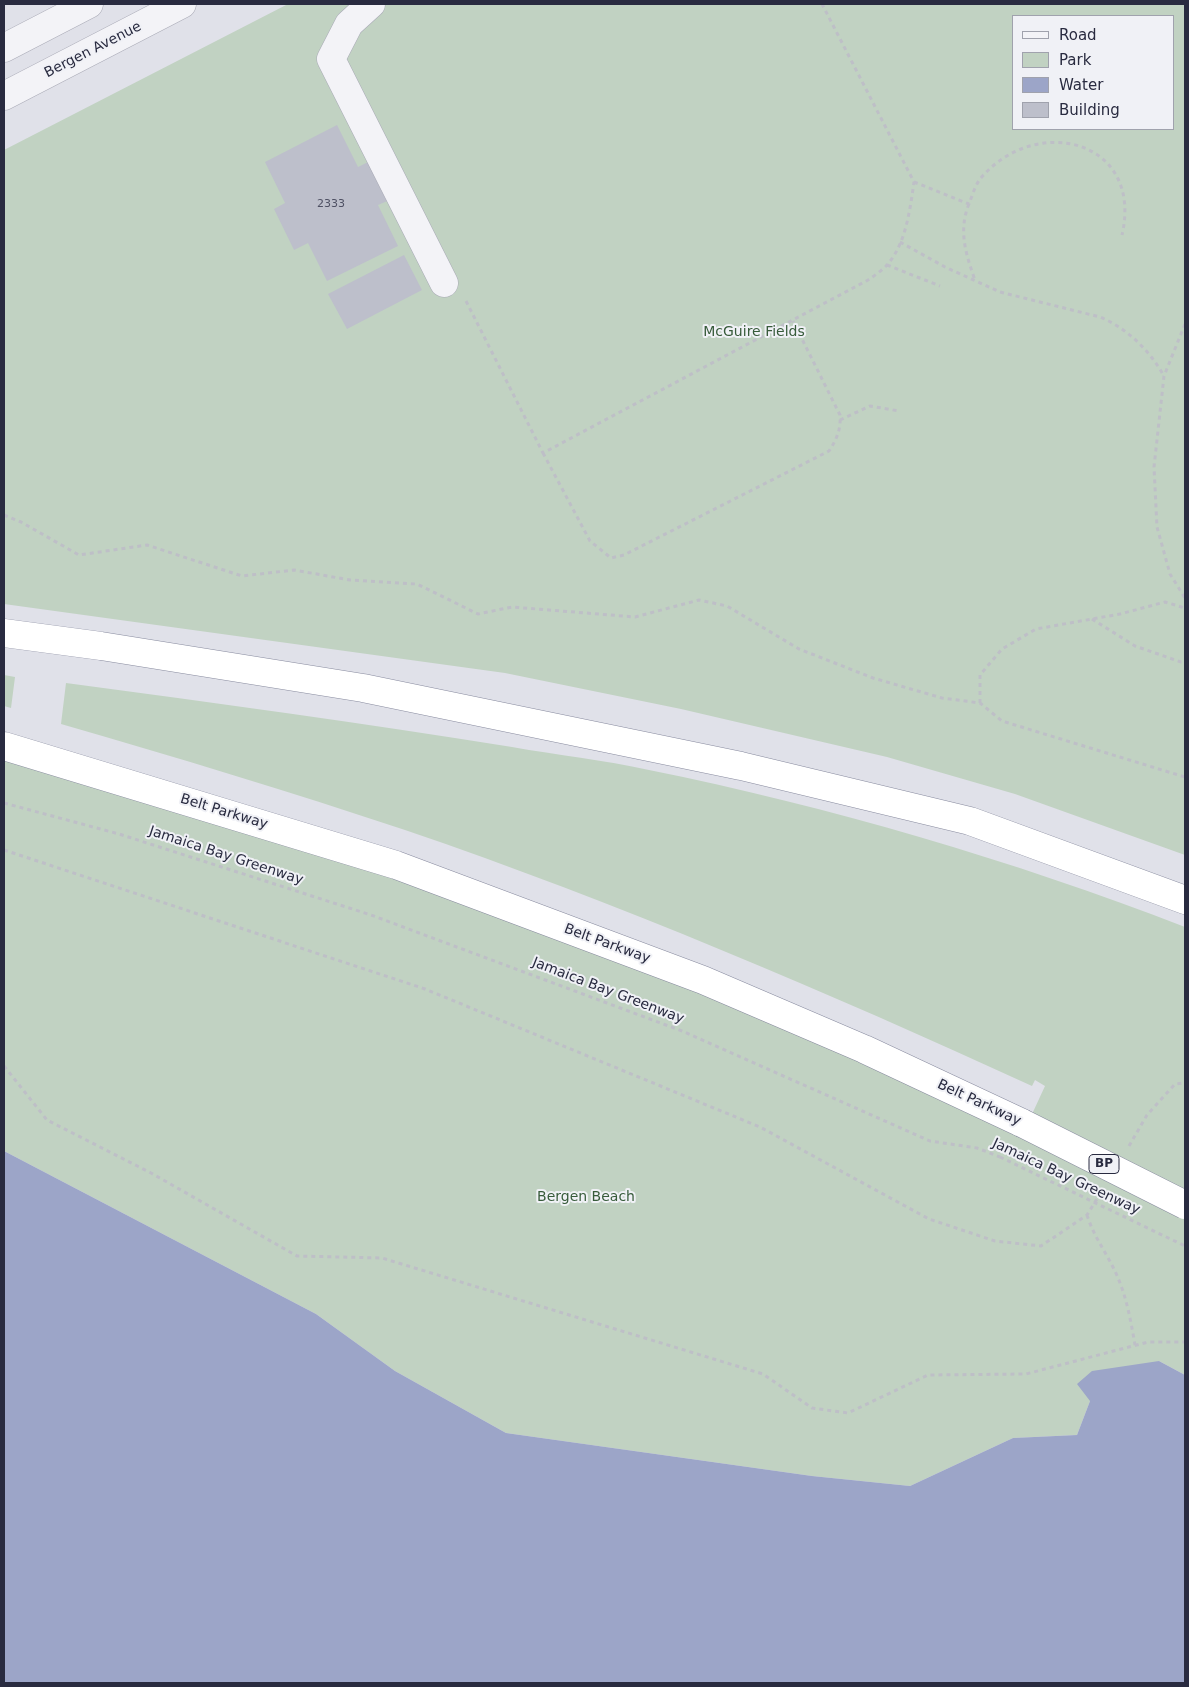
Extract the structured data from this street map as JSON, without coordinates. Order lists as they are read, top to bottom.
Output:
{
  "streets": {
    "highway": ["Belt Parkway", "BP"],
    "street": ["Bergen Avenue"],
    "path": ["Jamaica Bay Greenway"]
  },
  "parks": ["McGuire Fields", "Bergen Beach"],
  "house_numbers": ["2333"],
  "legend": [
    "Road",
    "Park",
    "Water",
    "Building"
  ]
}
